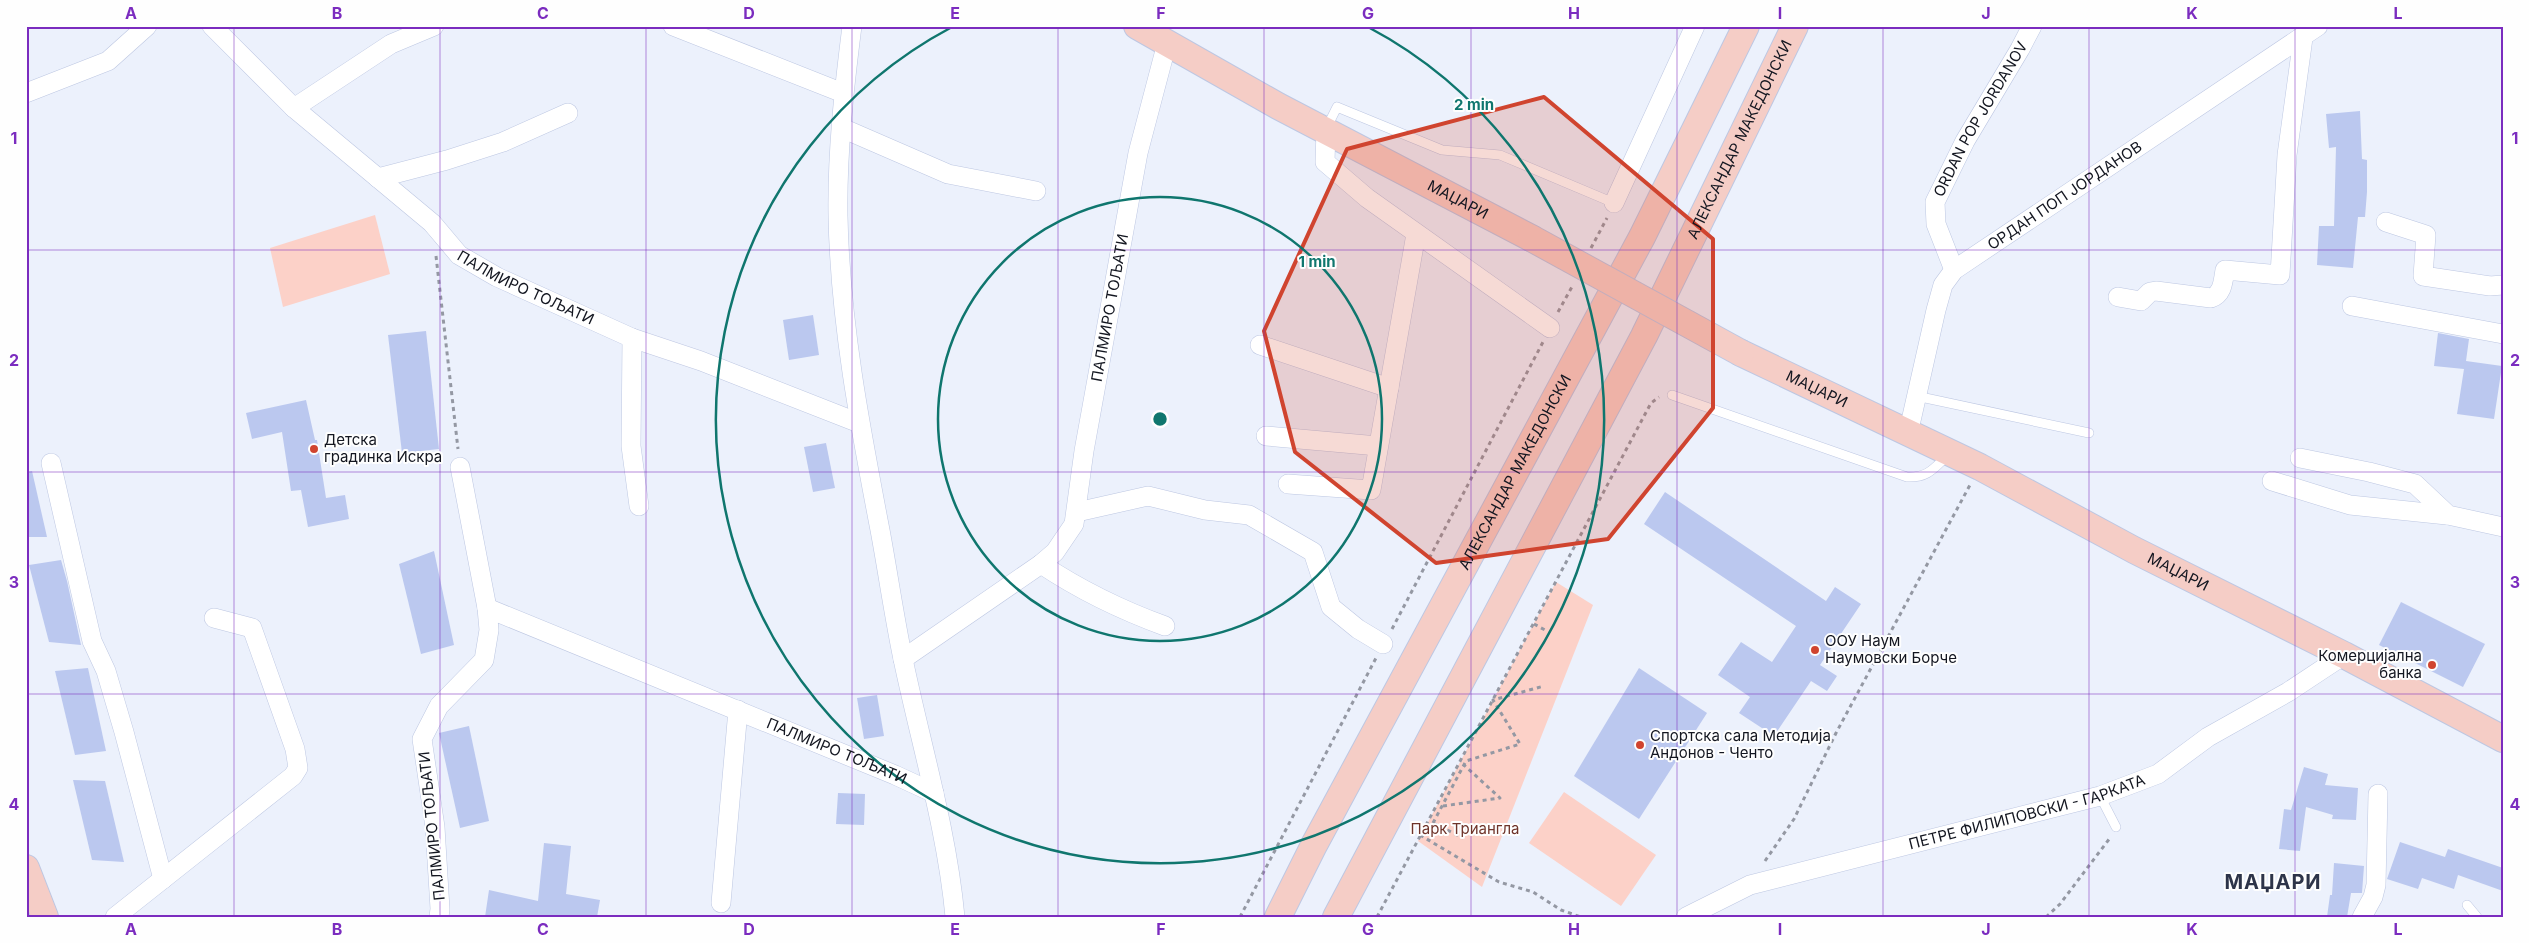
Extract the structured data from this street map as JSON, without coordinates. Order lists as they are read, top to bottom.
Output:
{
  "streets": {
    "street": [
      "ORDAN POP JORDANOV",
      "АЛЕКСАНДАР МАКЕДОНСКИ",
      "ОРДАН ПОП ЈОРДАНОВ",
      "МАЏАРИ",
      "ПАЛМИРО ТОЉАТИ",
      "ПЕТРЕ ФИЛИПОВСКИ - ГАРКАТА"
    ]
  },
  "crossings": [
    ["ORDAN POP JORDANOV", "ОРДАН ПОП ЈОРДАНОВ"],
    ["ОРДАН ПОП ЈОРДАНОВ", "МАЏАРИ"],
    ["МАЏАРИ", "ПАЛМИРО ТОЉАТИ"],
    ["МАЏАРИ", "ПЕТРЕ ФИЛИПОВСКИ - ГАРКАТА"]
  ],
  "districts": ["МАЏАРИ"],
  "parks": ["Парк Триангла"],
  "places": [
    "Детска градинка Искра",
    "ООУ Наум Наумовски Борче",
    "Комерцијална банка",
    "Спортска сала Методија Андонов - Ченто"
  ],
  "grid": {
    "columns": [
      "A",
      "B",
      "C",
      "D",
      "E",
      "F",
      "G",
      "H",
      "I",
      "J",
      "K",
      "L"
    ],
    "rows": [
      "1",
      "2",
      "3",
      "4"
    ]
  },
  "rings": ["2 min", "1 min"]
}
